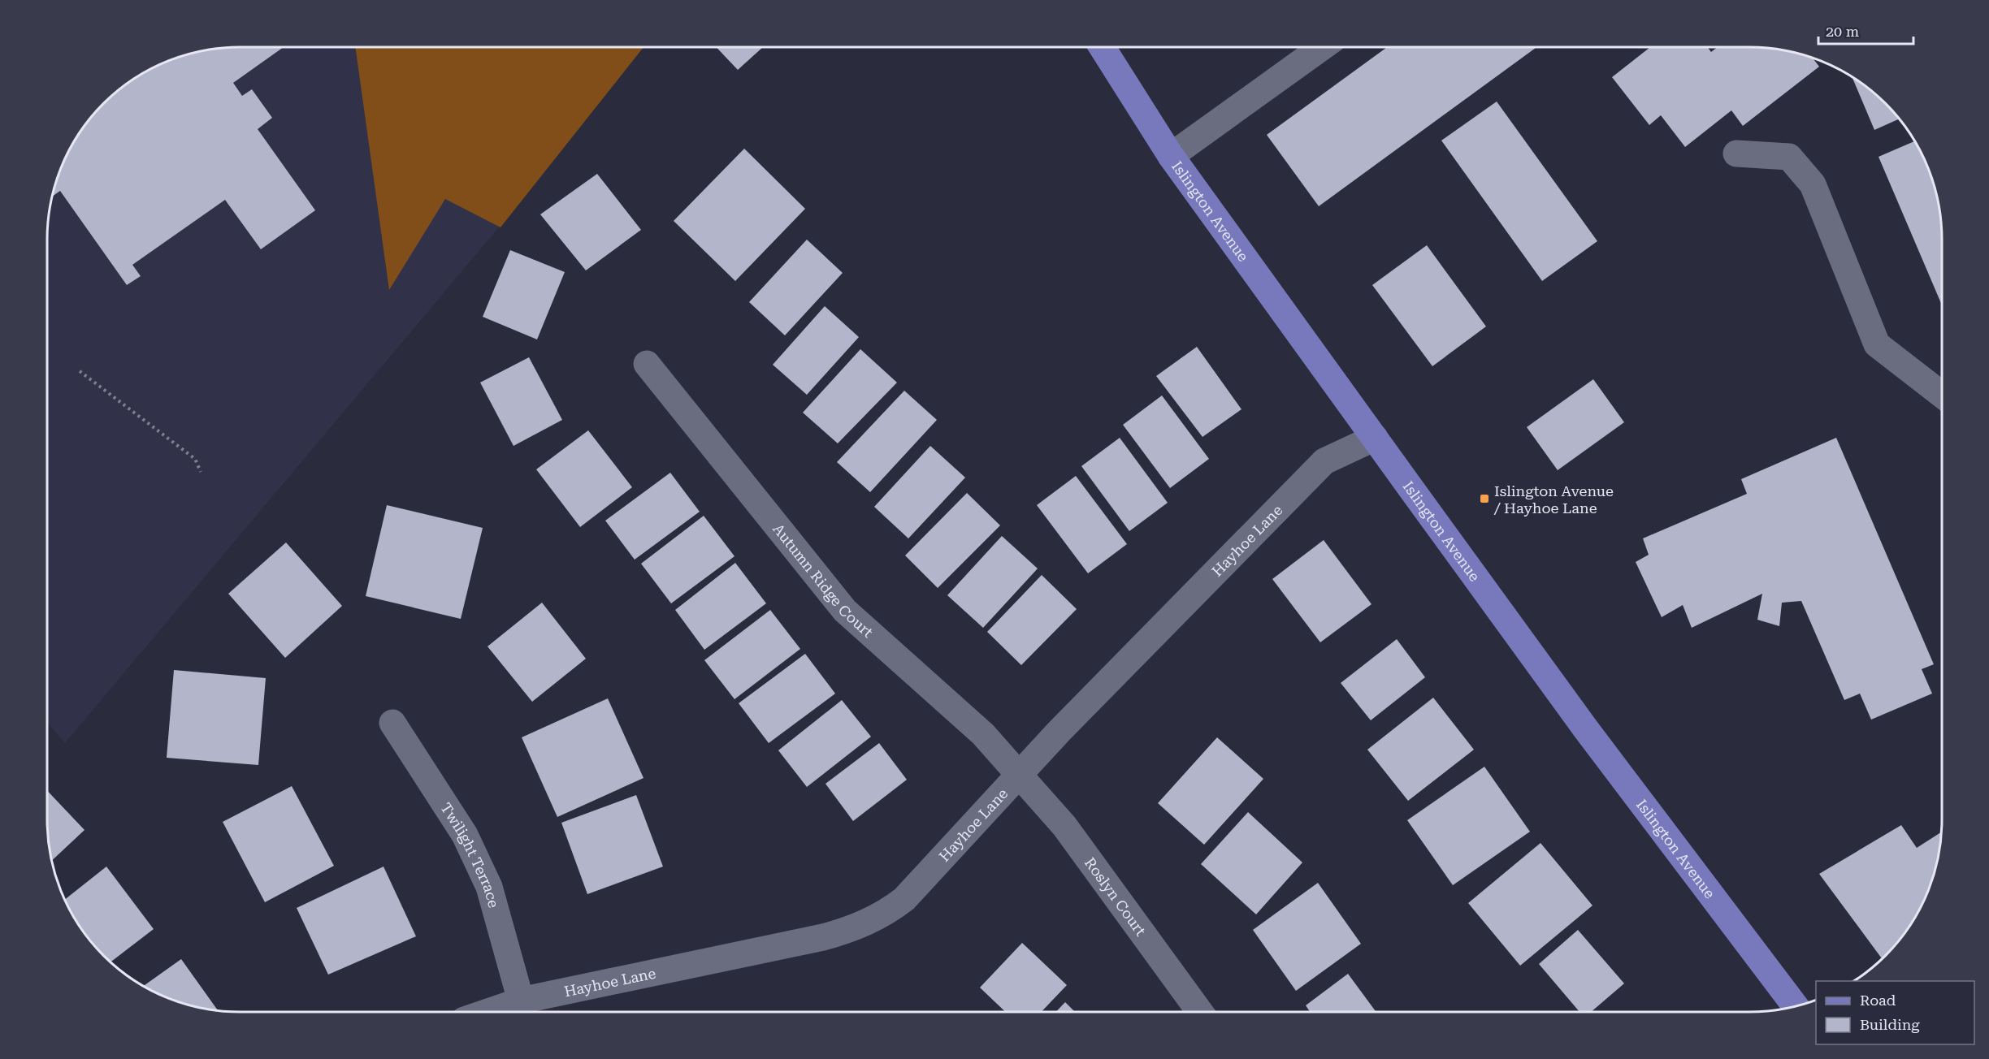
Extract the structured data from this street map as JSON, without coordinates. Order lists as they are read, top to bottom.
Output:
{
  "streets": {
    "main road": ["Islington Avenue"],
    "street": [
      "Hayhoe Lane",
      "Autumn Ridge Court",
      "Twilight Terrace",
      "Roslyn Court"
    ]
  },
  "crossings": [
    ["Islington Avenue", "Hayhoe Lane"],
    ["Hayhoe Lane", "Autumn Ridge Court"],
    ["Hayhoe Lane", "Twilight Terrace"],
    ["Hayhoe Lane", "Roslyn Court"],
    ["Autumn Ridge Court", "Roslyn Court"]
  ],
  "places": {
    "transit": ["Islington Avenue / Hayhoe Lane"]
  },
  "legend": ["Road", "Building"],
  "scale_bar": "20 m"
}
